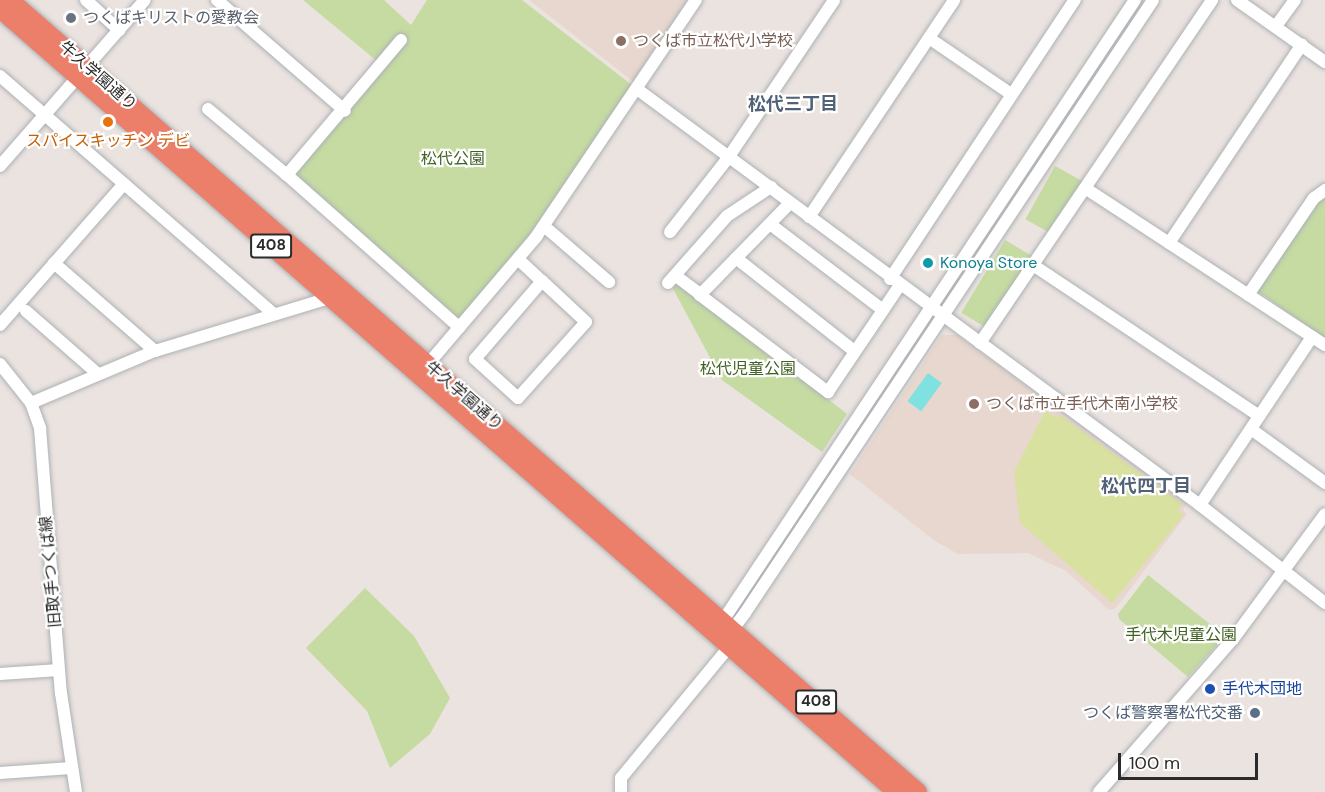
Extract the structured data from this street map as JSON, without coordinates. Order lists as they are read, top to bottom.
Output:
{
  "streets": {
    "highway": ["牛久学園通り", "408"],
    "street": ["旧取手つくば線"]
  },
  "districts": ["松代三丁目", "松代四丁目"],
  "parks": ["松代公園", "松代児童公園", "手代木児童公園"],
  "places": [
    "つくばキリストの愛教会",
    "つくば市立松代小学校",
    "スパイスキッチン デビ",
    "Konoya Store",
    "つくば市立手代木南小学校",
    "手代木団地",
    "つくば警察署松代交番"
  ],
  "scale_bar": "100 m"
}
